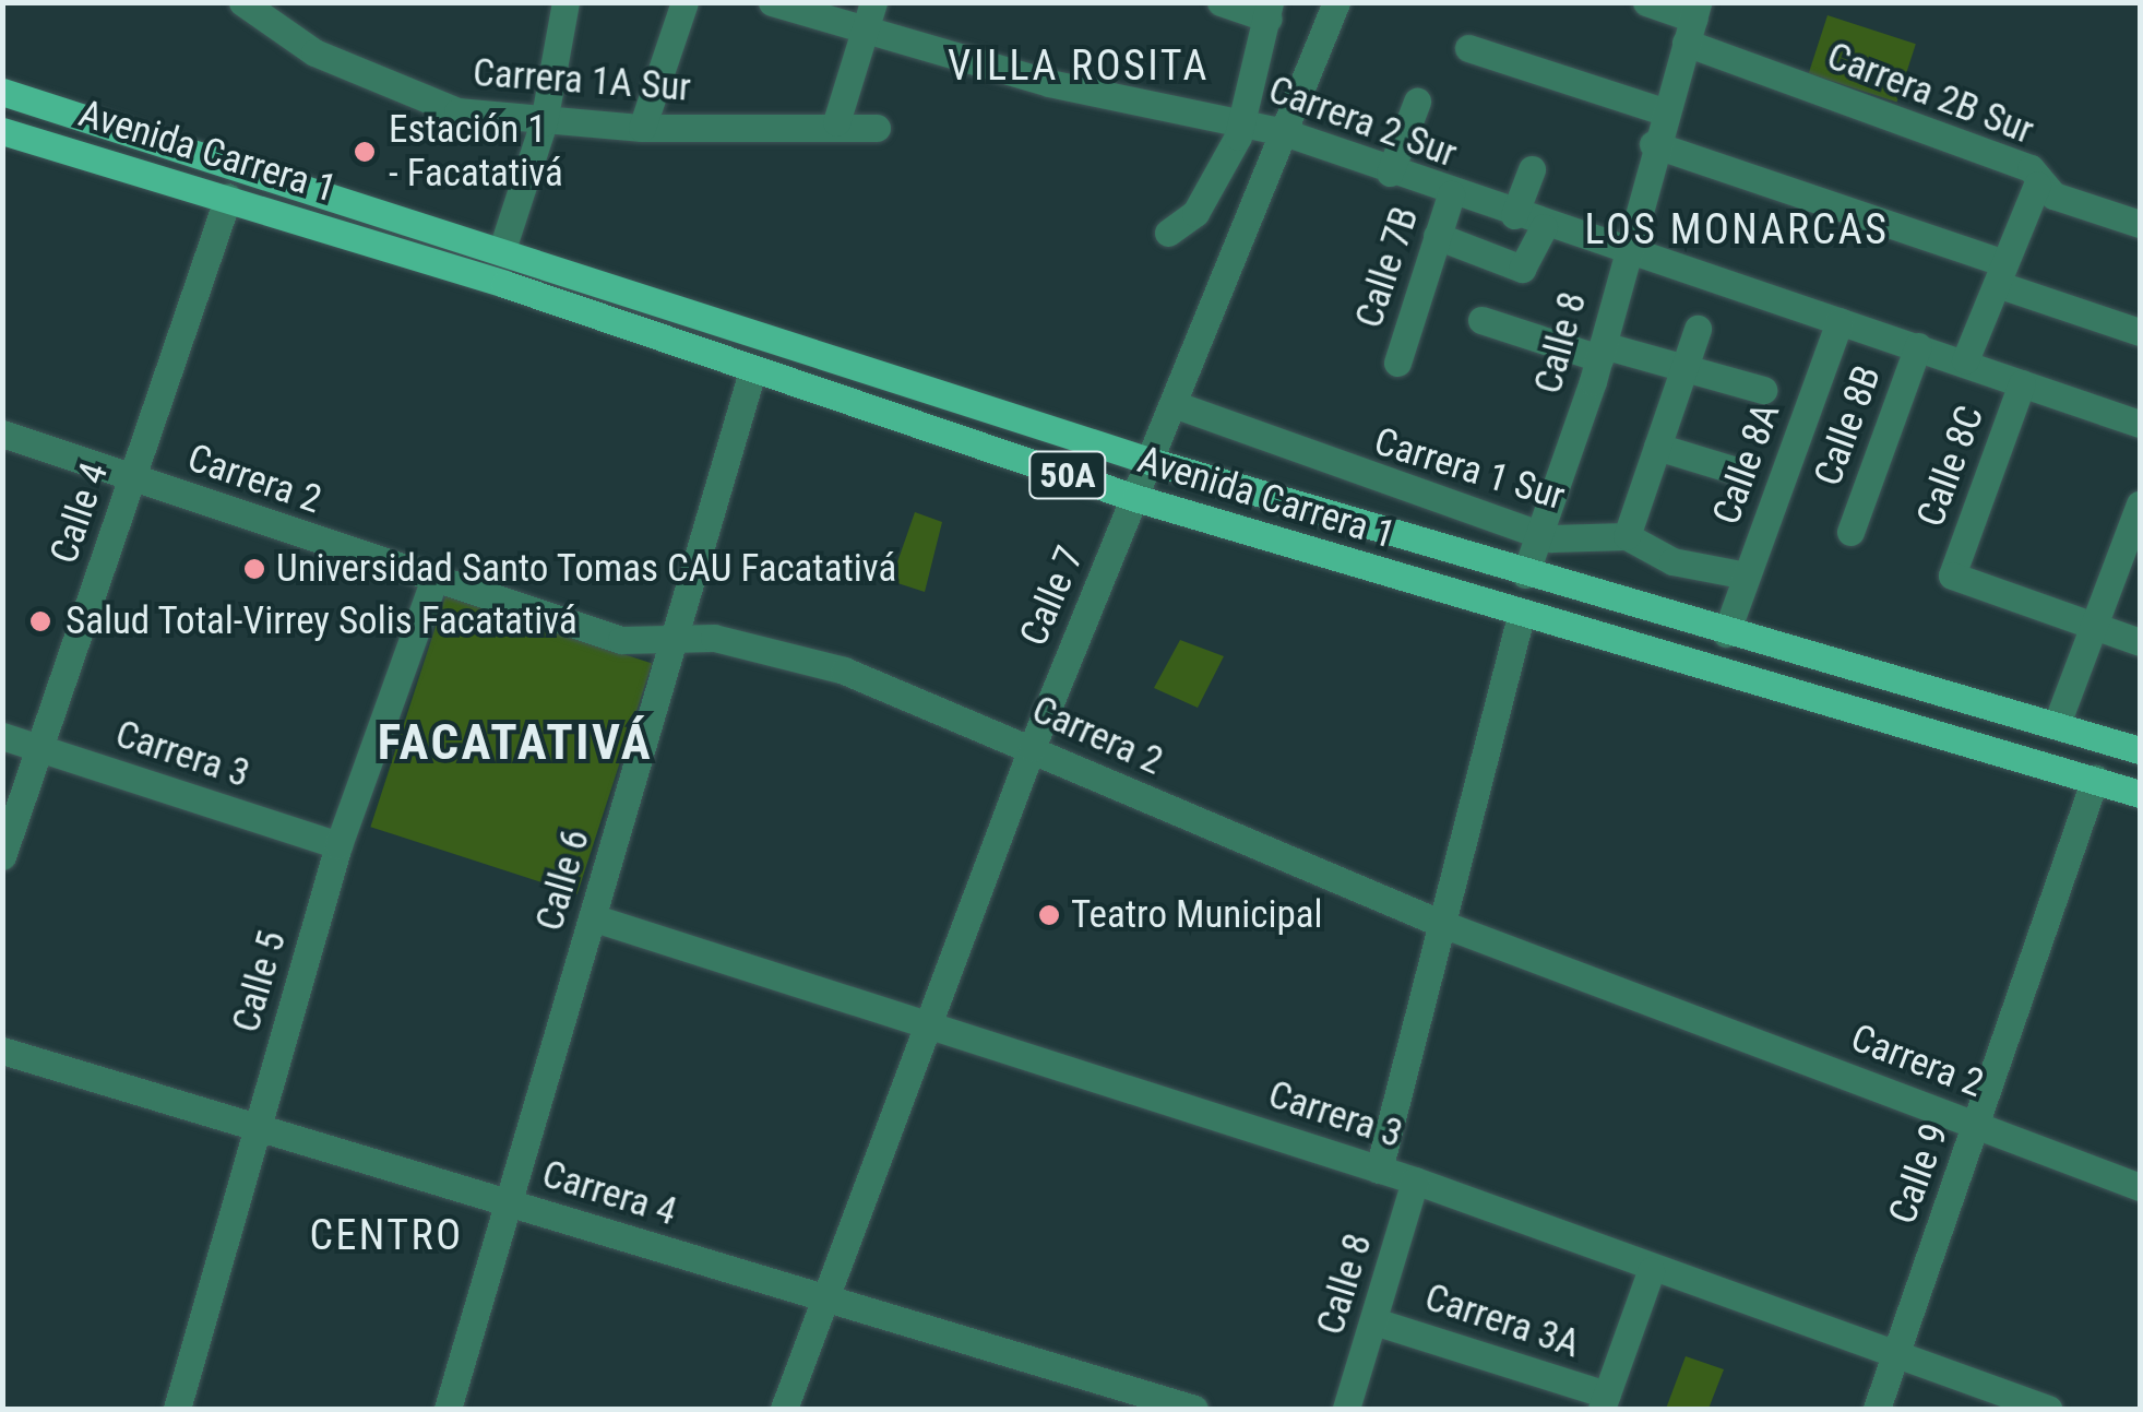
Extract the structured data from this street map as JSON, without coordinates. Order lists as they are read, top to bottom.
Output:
{
  "streets": {
    "main road": ["Avenida Carrera 1", "50A"],
    "street": [
      "Carrera 1A Sur",
      "Carrera 2B Sur",
      "Carrera 2 Sur",
      "Calle 7B",
      "Calle 8",
      "Calle 8B",
      "Calle 8A",
      "Calle 8C",
      "Carrera 1 Sur",
      "Carrera 2",
      "Calle 4",
      "Calle 7",
      "Carrera 3",
      "Calle 6",
      "Calle 5",
      "Calle 9",
      "Carrera 4",
      "Carrera 3A"
    ]
  },
  "crossings": [
    ["Carrera 2B Sur", "Calle 8"],
    ["Carrera 2 Sur", "Calle 7B"],
    ["Carrera 2 Sur", "Calle 8"],
    ["Carrera 2 Sur", "Calle 8B"],
    ["Carrera 2 Sur", "Calle 8A"],
    ["Carrera 2 Sur", "Calle 8C"],
    ["Carrera 2 Sur", "Calle 7"],
    ["Avenida Carrera 1", "Calle 8"],
    ["Avenida Carrera 1", "Calle 8A"],
    ["Avenida Carrera 1", "Calle 4"],
    ["Avenida Carrera 1", "Calle 7"],
    ["Avenida Carrera 1", "Calle 6"],
    ["Avenida Carrera 1", "Calle 9"],
    ["Calle 8", "Carrera 1 Sur"],
    ["Calle 8", "Carrera 3"],
    ["Calle 8", "Carrera 3A"],
    ["Carrera 1 Sur", "Calle 7"],
    ["Carrera 2", "Calle 4"],
    ["Carrera 2", "Calle 7"],
    ["Carrera 2", "Calle 6"],
    ["Carrera 2", "Calle 5"],
    ["Carrera 2", "Calle 9"],
    ["Calle 4", "Carrera 3"],
    ["Calle 7", "Carrera 3"],
    ["Calle 7", "Carrera 4"],
    ["Carrera 3", "Calle 6"],
    ["Carrera 3", "Calle 5"],
    ["Carrera 3", "Calle 9"],
    ["Calle 6", "Carrera 4"],
    ["Calle 5", "Carrera 4"]
  ],
  "districts": [
    "VILLA ROSITA",
    "LOS MONARCAS",
    "FACATATIVÁ",
    "CENTRO"
  ],
  "places": [
    "Estación 1 - Facatativá",
    "Universidad Santo Tomas CAU Facatativá",
    "Salud Total-Virrey Solis Facatativá",
    "Teatro Municipal"
  ]
}
